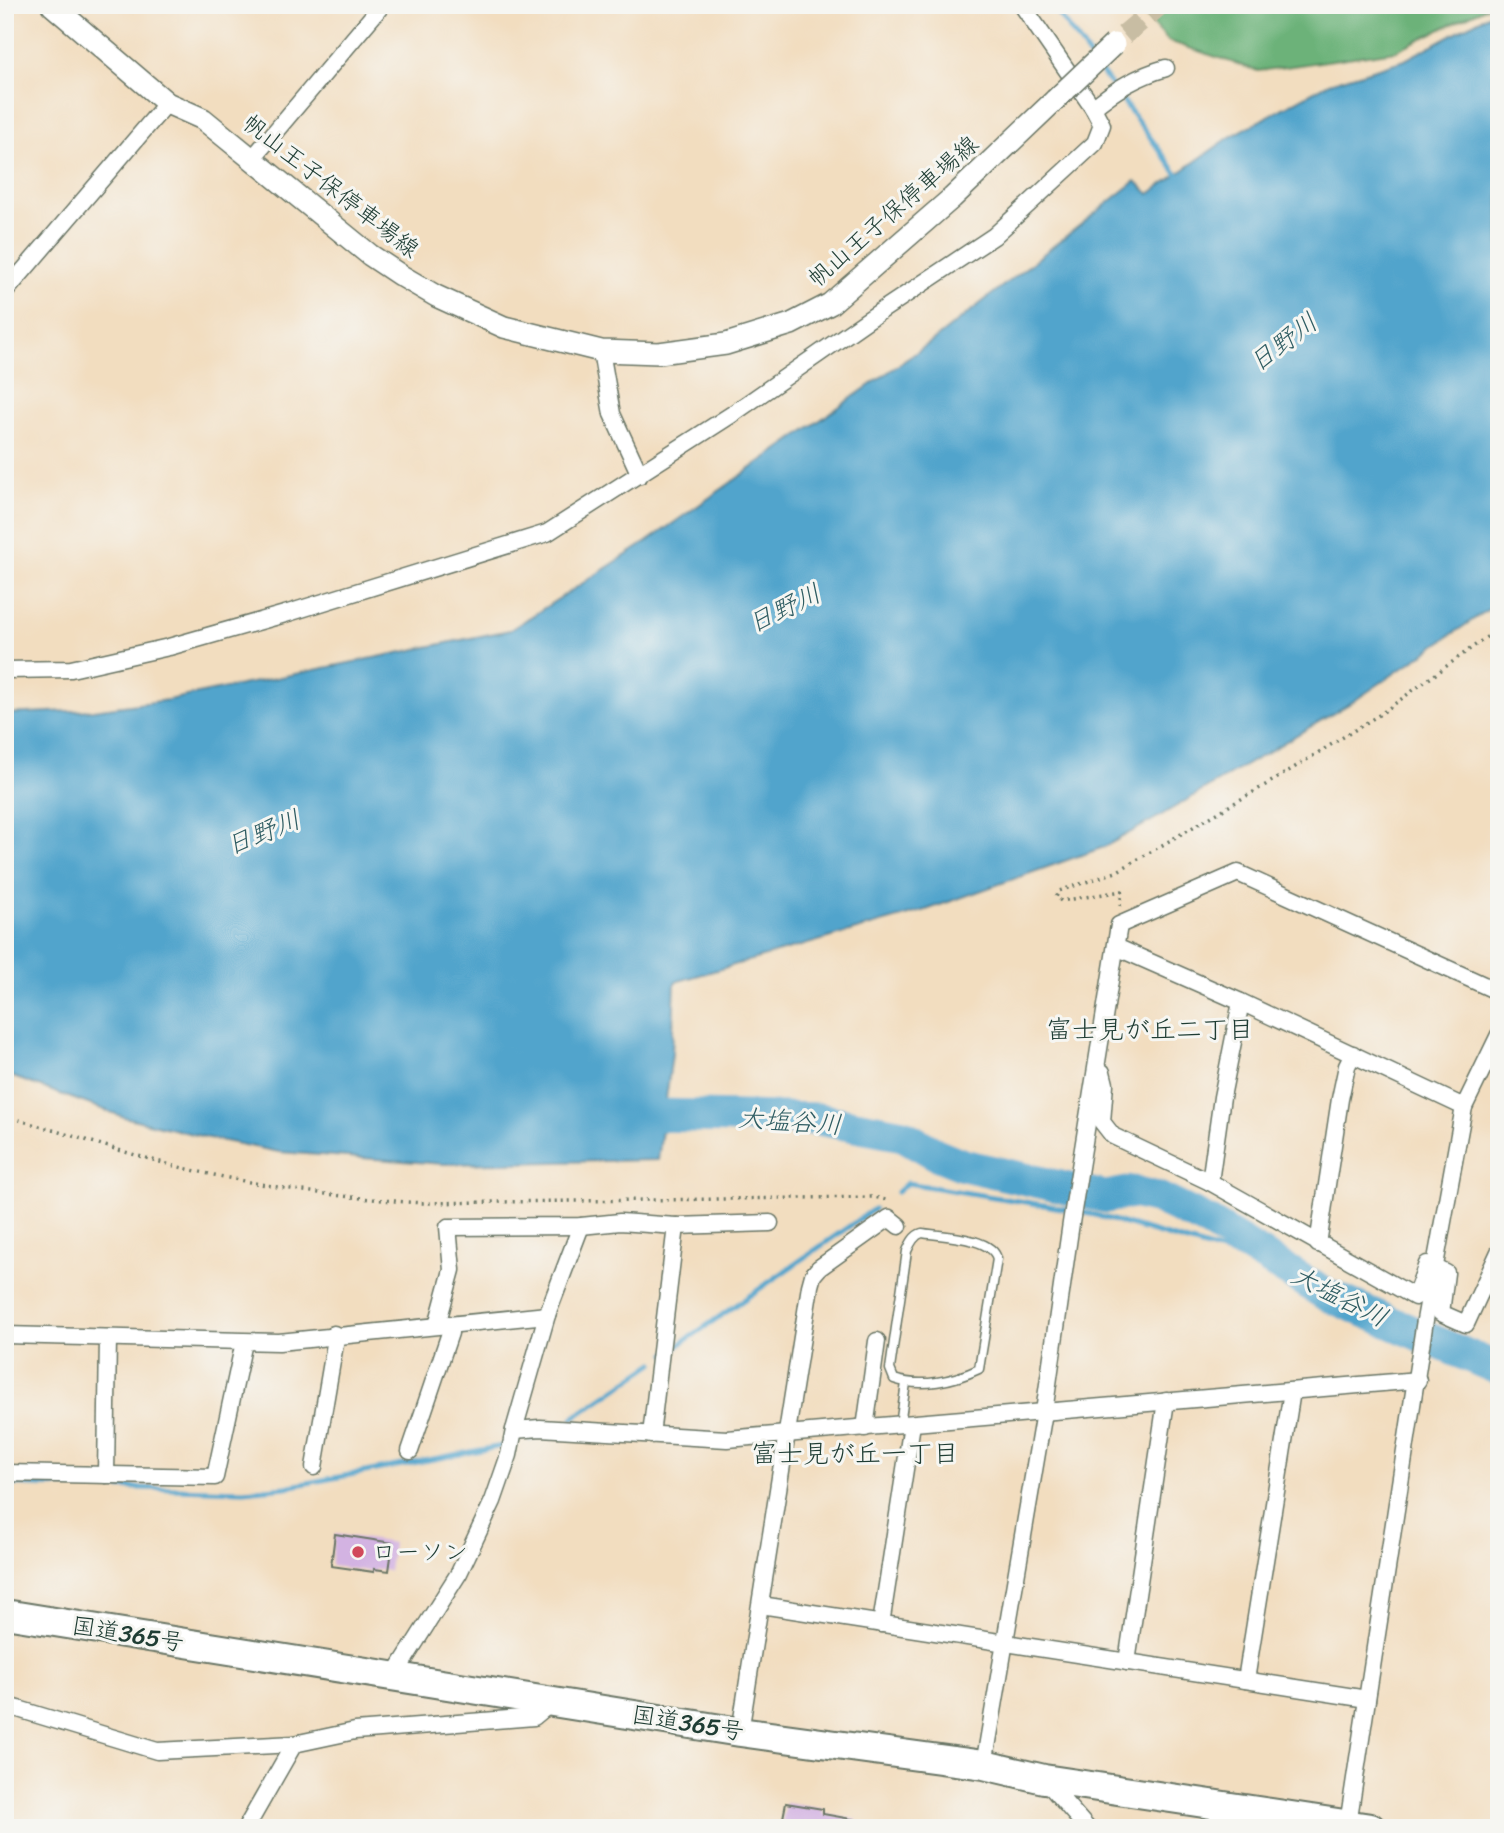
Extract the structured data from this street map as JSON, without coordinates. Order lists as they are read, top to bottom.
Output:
{
  "streets": {
    "highway": ["国道365号"],
    "main road": ["帆山王子保停車場線"]
  },
  "districts": ["富士見が丘二丁目", "富士見が丘一丁目"],
  "water": ["日野川", "大塩谷川"],
  "places": ["ローソン"]
}
